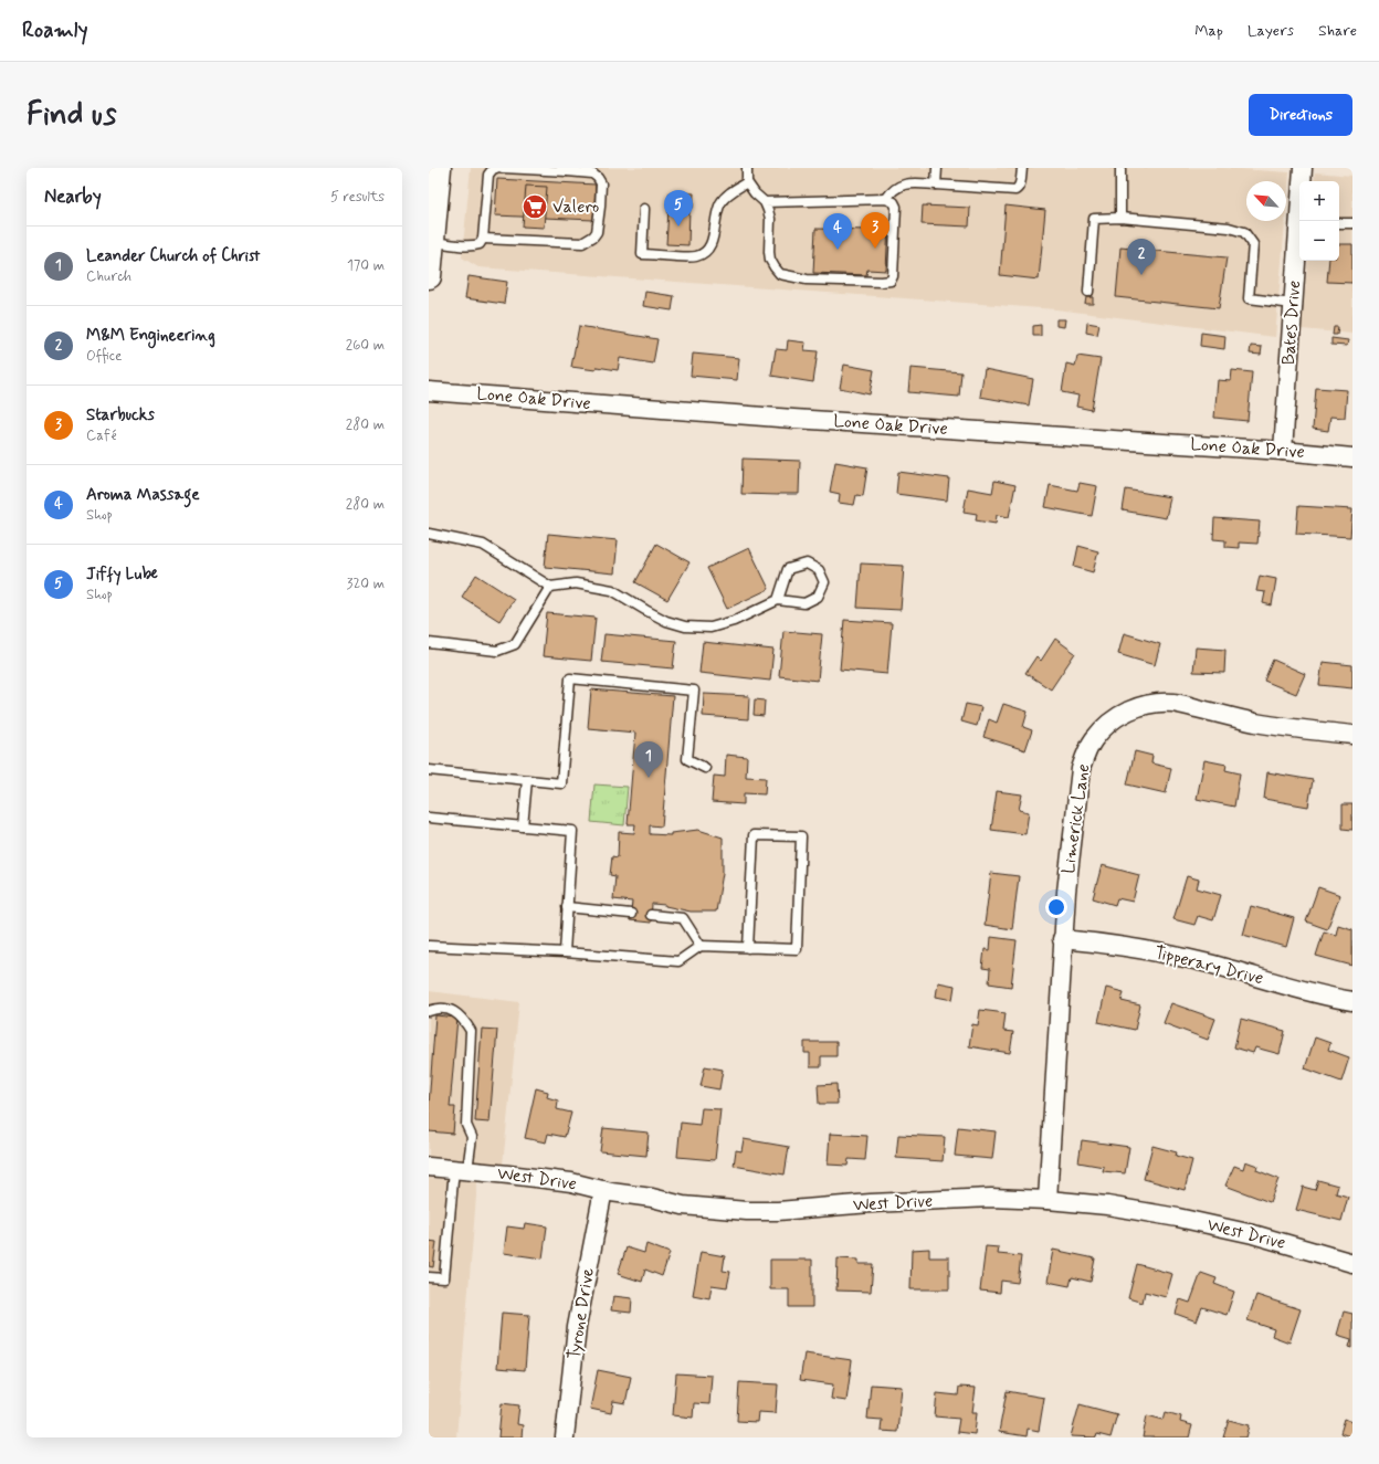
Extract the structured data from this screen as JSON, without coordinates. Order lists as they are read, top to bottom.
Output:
{
  "streets": {
    "street": [
      "Bates Drive",
      "Lone Oak Drive",
      "Limerick Lane",
      "Tipperary Drive",
      "West Drive",
      "Tyrone Drive"
    ]
  },
  "crossings": [
    ["Bates Drive", "Lone Oak Drive"],
    ["Limerick Lane", "Tipperary Drive"],
    ["Limerick Lane", "West Drive"],
    ["West Drive", "Tyrone Drive"]
  ],
  "places": {
    "supermarket": ["Valero"]
  },
  "north": "top left",
  "page": {
    "header": "Roamly",
    "nav": ["Map", "Layers", "Share"],
    "buttons": "Directions",
    "title": "Find us",
    "heading": ["Nearby", "5 results"],
    "map_buttons": ["+", "−"],
    "pins": [
      "5",
      "3",
      "4",
      "2",
      "1"
    ],
    "list": [
      {
        "mark": "1",
        "name": "Leander Church of Christ",
        "note": "Church",
        "value": "170 m"
      },
      {
        "mark": "2",
        "name": "M&M Engineering",
        "note": "Office",
        "value": "260 m"
      },
      {
        "mark": "3",
        "name": "Starbucks",
        "note": "Café",
        "value": "280 m"
      },
      {
        "mark": "4",
        "name": "Aroma Massage",
        "note": "Shop",
        "value": "280 m"
      },
      {
        "mark": "5",
        "name": "Jiffy Lube",
        "note": "Shop",
        "value": "320 m"
      }
    ]
  }
}
